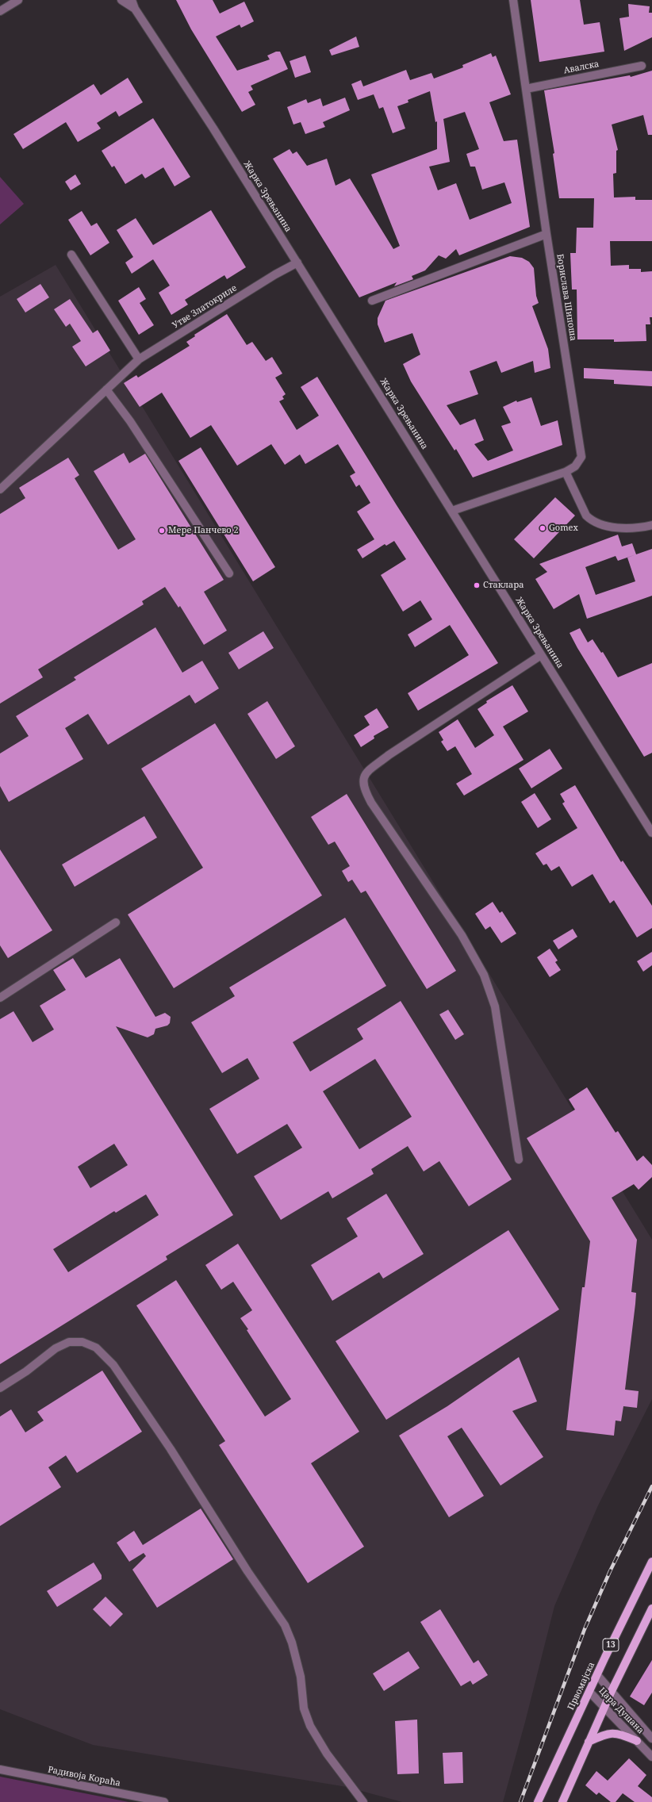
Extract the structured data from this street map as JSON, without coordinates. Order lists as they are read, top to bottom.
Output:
{
  "streets": {
    "main road": ["13", "Првомајска"],
    "street": [
      "Авалска",
      "Жарка Зрењанина",
      "Борислава Шипоша",
      "Утве Златокриле",
      "Цара Душана",
      "Радивоја Кораћа"
    ]
  },
  "crossings": [
    ["Авалска", "Борислава Шипоша"],
    ["Жарка Зрењанина", "Борислава Шипоша"],
    ["Жарка Зрењанина", "Утве Златокриле"],
    ["13", "Цара Душана"],
    ["Првомајска", "Цара Душана"]
  ],
  "places": ["Gomex", "Мере Панчево 2", "Стаклара"]
}
